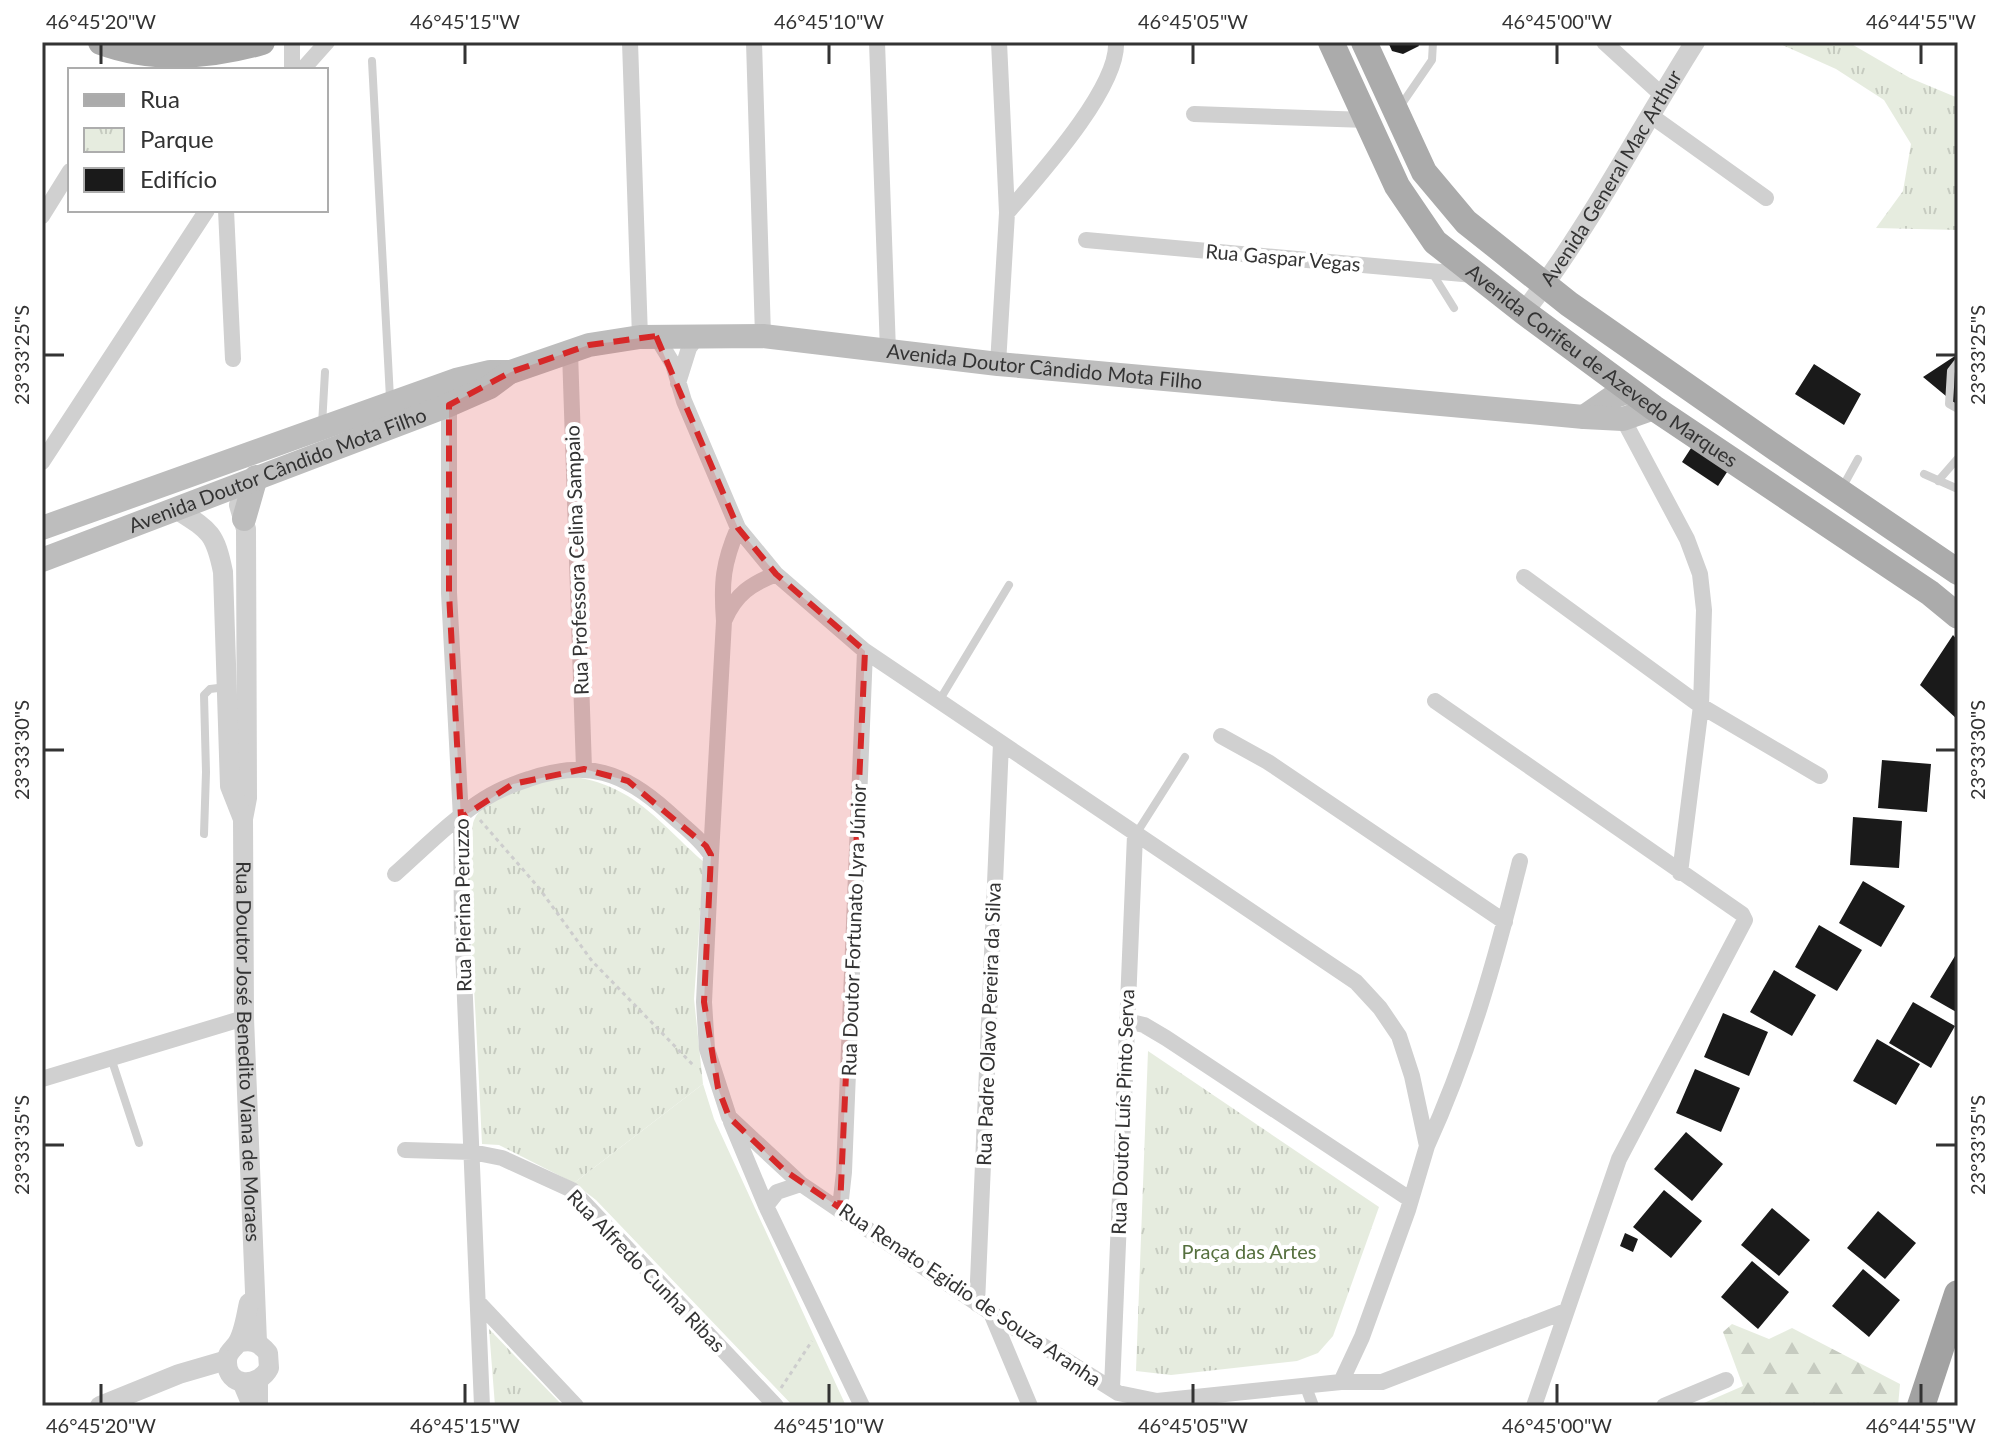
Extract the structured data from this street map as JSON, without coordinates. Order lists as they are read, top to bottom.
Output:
{
  "streets": {
    "main road": ["Avenida Corifeu de Azevedo Marques", "Avenida Doutor Cândido Mota Filho"],
    "street": [
      "Avenida General Mac Arthur",
      "Rua Gaspar Vegas",
      "Rua Professora Celina Sampaio",
      "Rua Pierina Peruzzo",
      "Rua Doutor Fortunato Lyra Júnior",
      "Rua Padre Olavo Pereira da Silva",
      "Rua Doutor José Benedito Viana de Moraes",
      "Rua Doutor Luís Pinto Serva",
      "Rua Alfredo Cunha Ribas",
      "Rua Renato Egidio de Souza Aranha"
    ]
  },
  "crossings": [
    ["Avenida General Mac Arthur", "Avenida Corifeu de Azevedo Marques"],
    ["Rua Gaspar Vegas", "Avenida Corifeu de Azevedo Marques"],
    ["Avenida Corifeu de Azevedo Marques", "Avenida Doutor Cândido Mota Filho"],
    ["Avenida Doutor Cândido Mota Filho", "Rua Professora Celina Sampaio"],
    ["Avenida Doutor Cândido Mota Filho", "Rua Pierina Peruzzo"],
    ["Avenida Doutor Cândido Mota Filho", "Rua Doutor José Benedito Viana de Moraes"],
    ["Rua Pierina Peruzzo", "Rua Alfredo Cunha Ribas"],
    ["Rua Doutor Fortunato Lyra Júnior", "Rua Renato Egidio de Souza Aranha"],
    ["Rua Padre Olavo Pereira da Silva", "Rua Renato Egidio de Souza Aranha"],
    ["Rua Doutor Luís Pinto Serva", "Rua Renato Egidio de Souza Aranha"]
  ],
  "parks": ["Praça das Artes"],
  "legend": ["Rua", "Parque", "Edifício"],
  "coordinates": [
    "46°45'20\"W",
    "46°45'15\"W",
    "46°45'10\"W",
    "46°45'05\"W",
    "46°45'00\"W",
    "46°44'55\"W",
    "23°33'25\"S",
    "23°33'30\"S",
    "23°33'35\"S"
  ]
}
